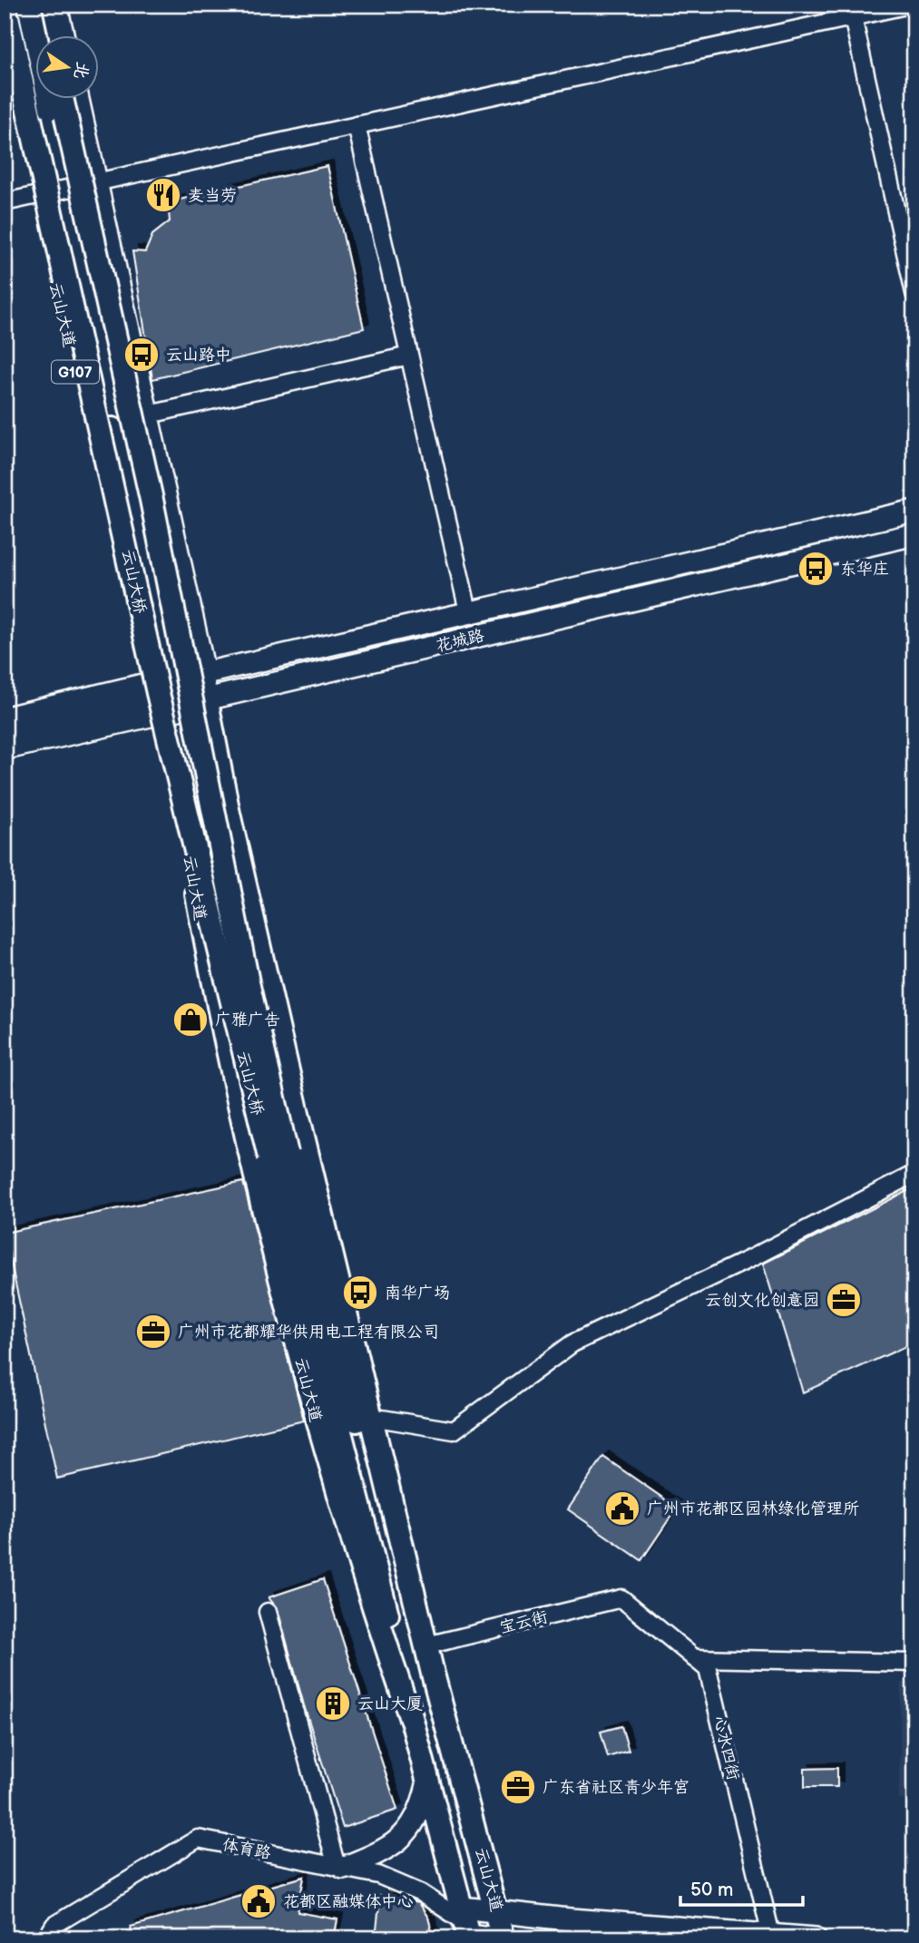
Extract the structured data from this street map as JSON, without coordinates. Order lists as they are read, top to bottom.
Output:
{
  "streets": {
    "highway": ["云山大道", "G107", "花城路"],
    "main road": ["云山大桥"],
    "street": ["宝云街", "心水四街", "体育路"]
  },
  "crossings": [
    ["云山大道", "云山大桥"],
    ["云山大道", "花城路"],
    ["云山大道", "宝云街"],
    ["云山大道", "体育路"],
    ["宝云街", "心水四街"]
  ],
  "places": {
    "restaurant": ["麦当劳"],
    "bus stop": ["云山路中", "东华庄", "南华广场"],
    "shop": ["广雅广告"],
    "office": ["云创文化创意园", "广州市花都耀华供用电工程有限公司", "广东省社区青少年宫"],
    "public building": ["广州市花都区园林绿化管理所", "花都区融媒体中心"],
    "building": ["云山大厦"]
  },
  "scale_bar": "50 m",
  "north": "right"
}
